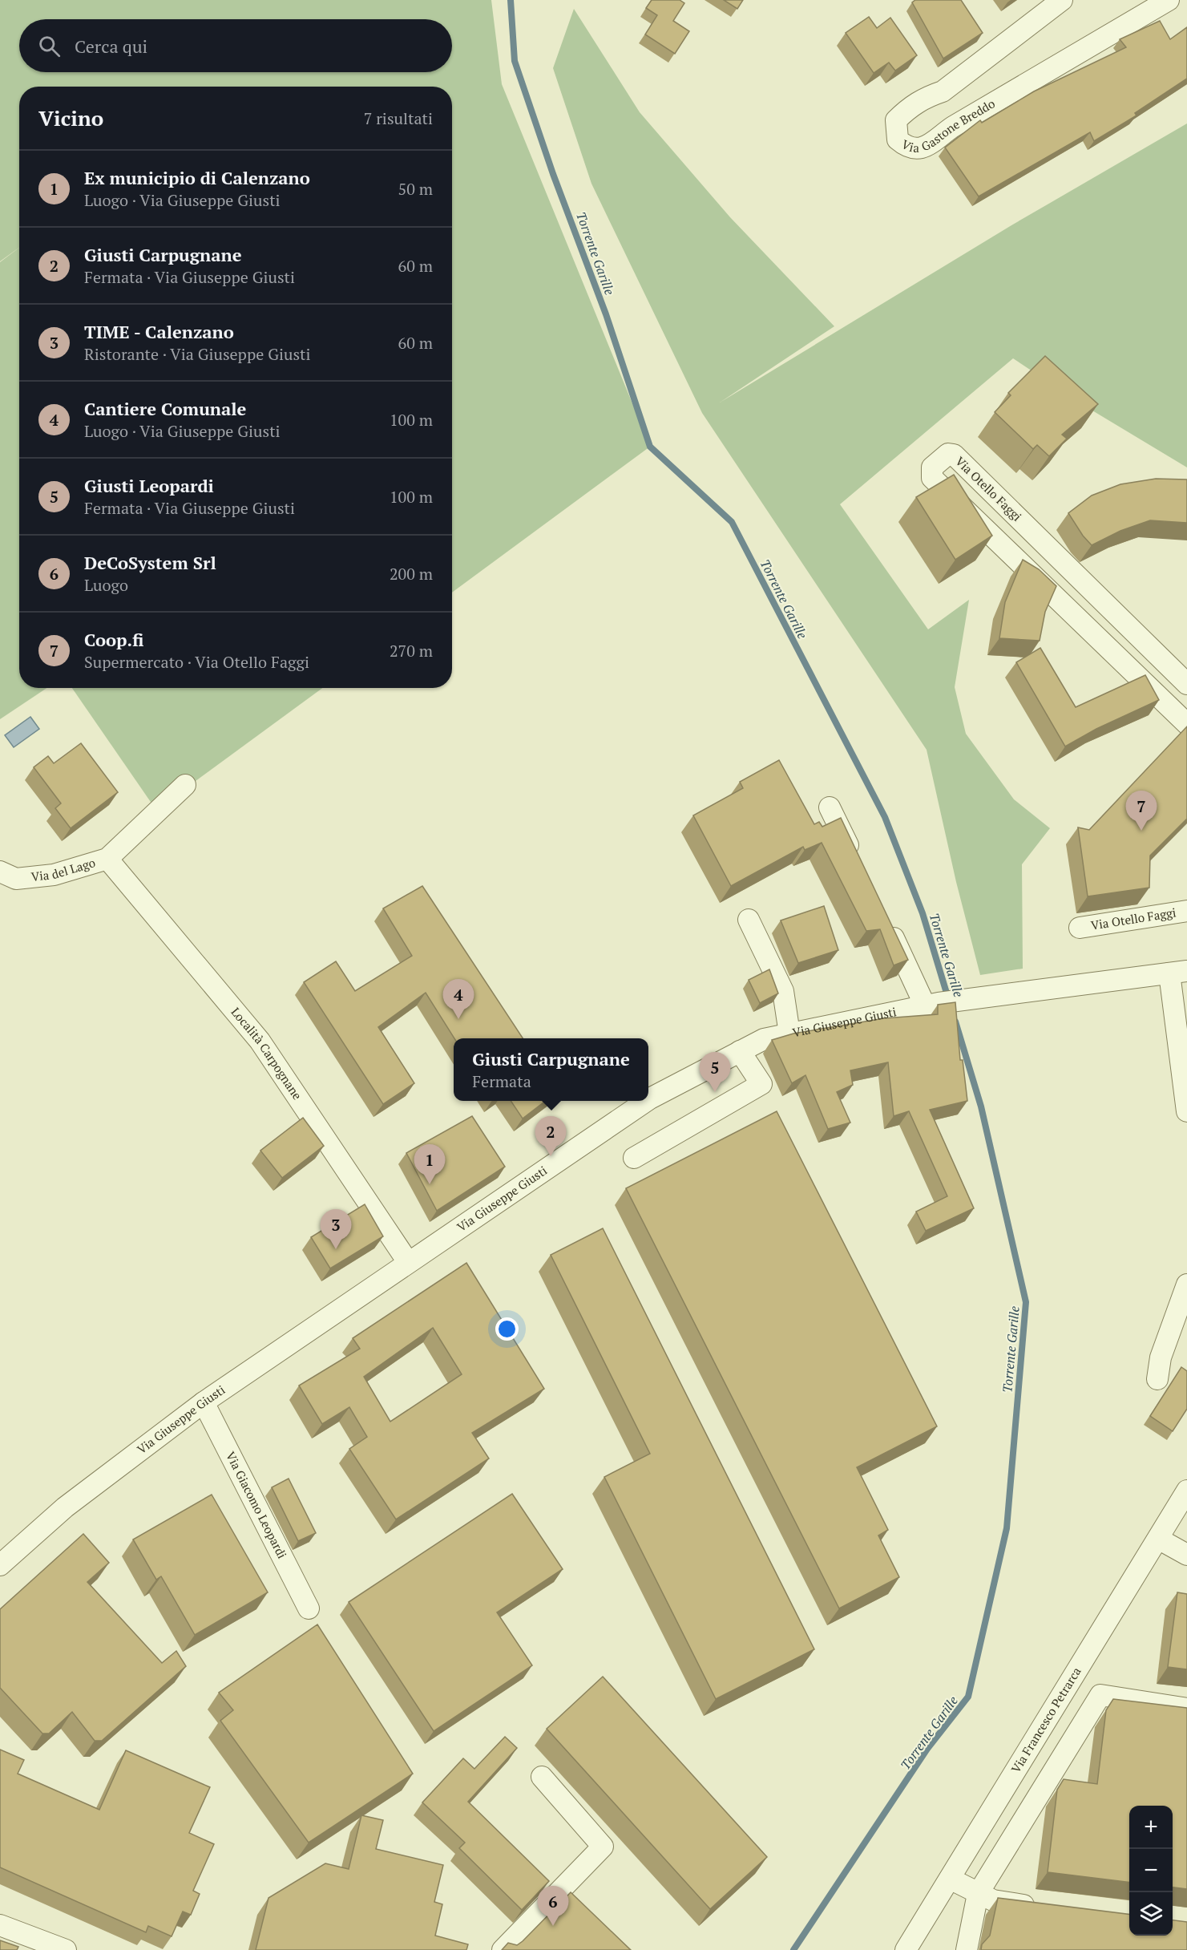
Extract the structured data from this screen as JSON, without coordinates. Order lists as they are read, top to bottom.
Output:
{
  "streets": {
    "street": [
      "Via Gastone Breddo",
      "Via Otello Faggi",
      "Via del Lago",
      "Via Giuseppe Giusti",
      "Località Carpognane",
      "Via Giacomo Leopardi",
      "Via Francesco Petrarca"
    ]
  },
  "crossings": [
    ["Via del Lago", "Località Carpognane"],
    ["Via Giuseppe Giusti", "Località Carpognane"],
    ["Via Giuseppe Giusti", "Via Giacomo Leopardi"]
  ],
  "water": ["Torrente Garille"],
  "page": {
    "search": "Cerca qui",
    "heading": ["Vicino", "7 risultati"],
    "list": [
      {
        "mark": "1",
        "name": "Ex municipio di Calenzano",
        "note": "Luogo · Via Giuseppe Giusti",
        "value": "50 m"
      },
      {
        "mark": "2",
        "name": "Giusti Carpugnane",
        "note": "Fermata · Via Giuseppe Giusti",
        "value": "60 m"
      },
      {
        "mark": "3",
        "name": "TIME - Calenzano",
        "note": "Ristorante · Via Giuseppe Giusti",
        "value": "60 m"
      },
      {
        "mark": "4",
        "name": "Cantiere Comunale",
        "note": "Luogo · Via Giuseppe Giusti",
        "value": "100 m"
      },
      {
        "mark": "5",
        "name": "Giusti Leopardi",
        "note": "Fermata · Via Giuseppe Giusti",
        "value": "100 m"
      },
      {
        "mark": "6",
        "name": "DeCoSystem Srl",
        "note": "Luogo",
        "value": "200 m"
      },
      {
        "mark": "7",
        "name": "Coop.fi",
        "note": "Supermercato · Via Otello Faggi",
        "value": "270 m"
      }
    ],
    "pins": [
      "7",
      "4",
      "5",
      "2",
      "1",
      "3",
      "6"
    ],
    "popup": ["Giusti Carpugnane", "Fermata"],
    "map_buttons": ["+", "−"]
  }
}
